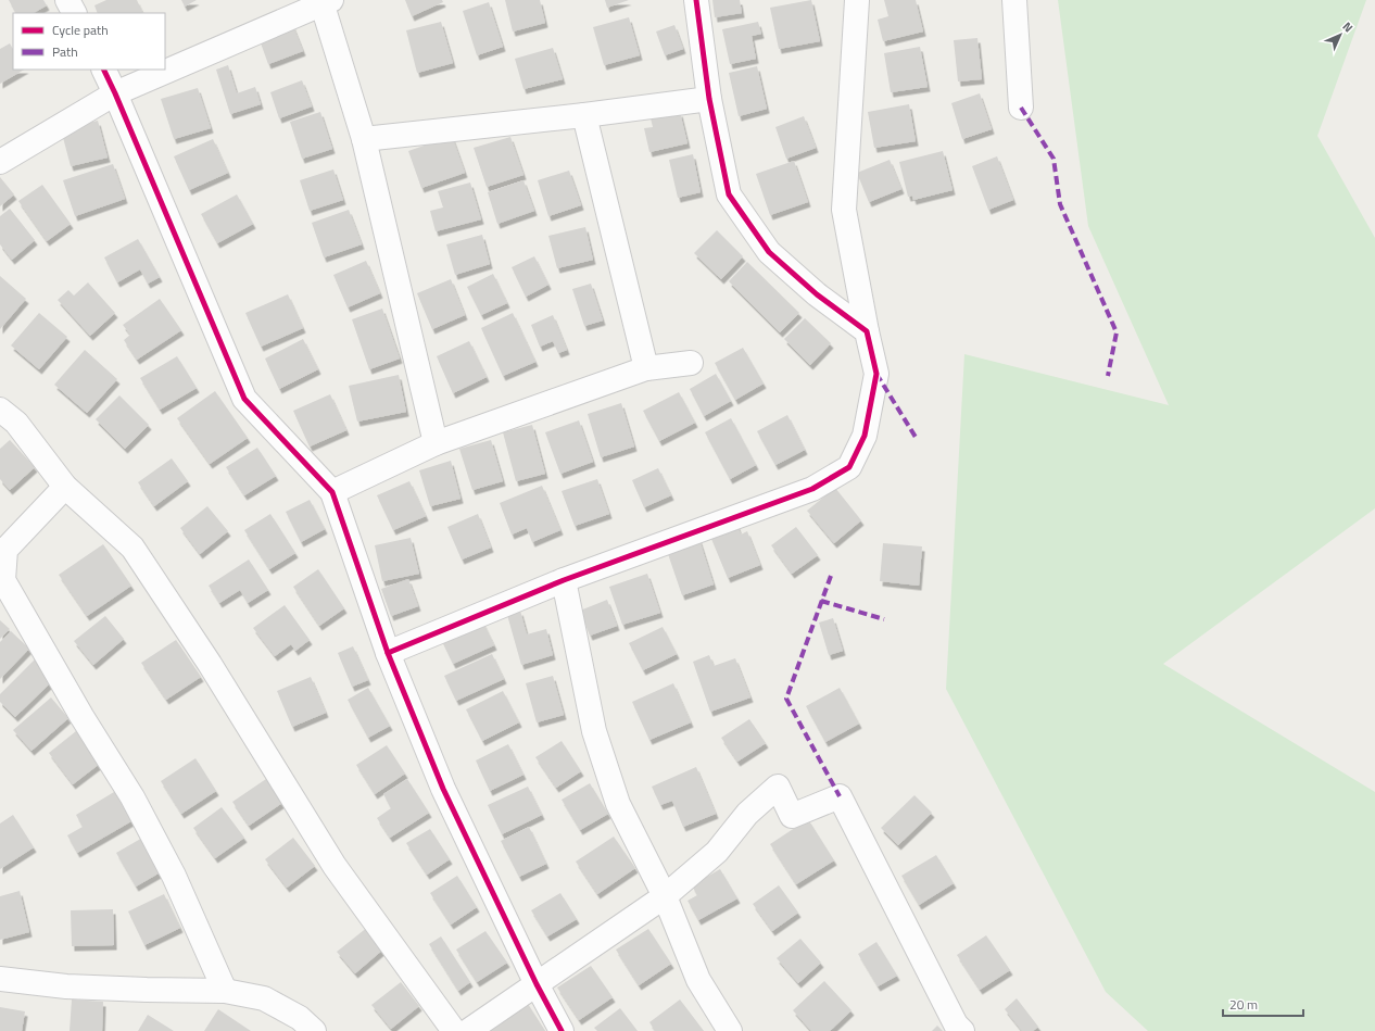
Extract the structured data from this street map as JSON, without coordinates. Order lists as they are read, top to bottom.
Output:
{
  "legend": ["Cycle path", "Path"],
  "scale_bar": "20 m",
  "north": "top right"
}
